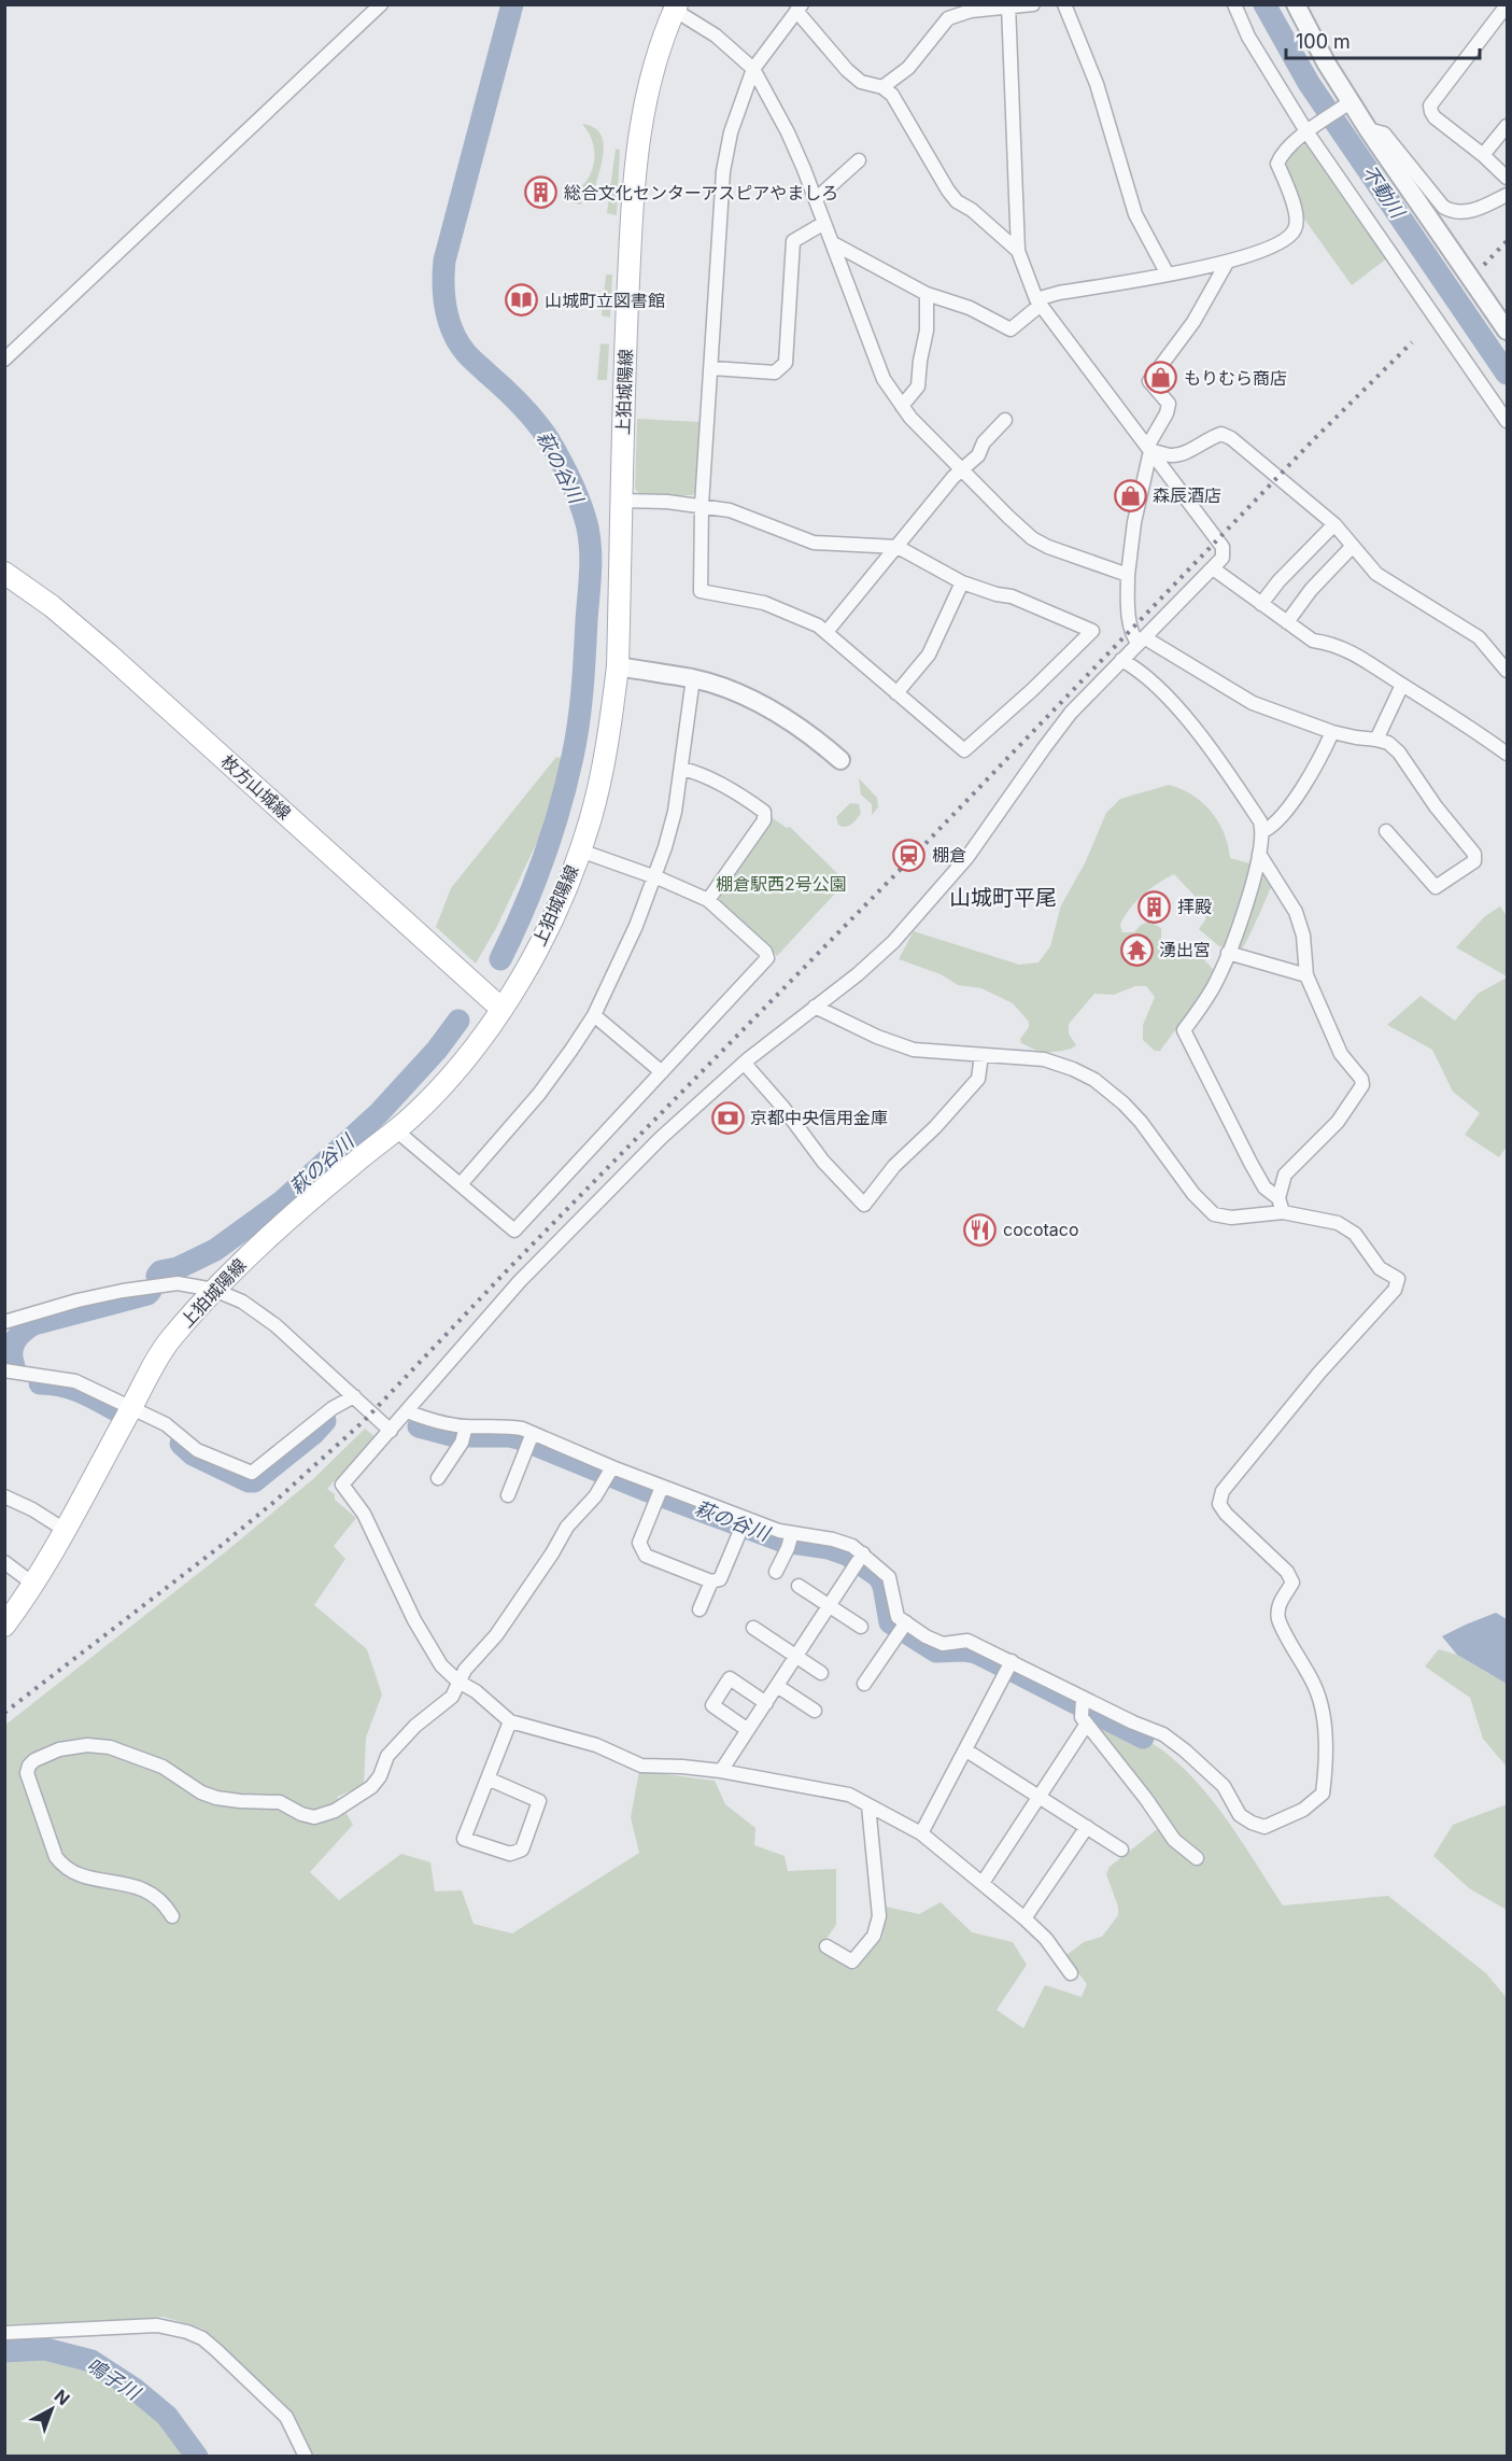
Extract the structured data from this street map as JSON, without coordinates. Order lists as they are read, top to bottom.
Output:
{
  "streets": {
    "main road": ["上狛城陽線", "枚方山城線"]
  },
  "crossings": [
    ["上狛城陽線", "枚方山城線"]
  ],
  "districts": ["山城町平尾"],
  "water": ["不動川", "萩の谷川", "鳴子川"],
  "parks": ["棚倉駅西2号公園"],
  "places": {
    "building": ["総合文化センターアスピアやましろ", "拝殿"],
    "library": ["山城町立図書館"],
    "shop": ["もりむら商店", "森辰酒店"],
    "station": ["棚倉"],
    "temple": ["湧出宮"],
    "bank": ["京都中央信用金庫"],
    "restaurant": ["cocotaco"]
  },
  "scale_bar": "100 m",
  "north": "top right"
}
